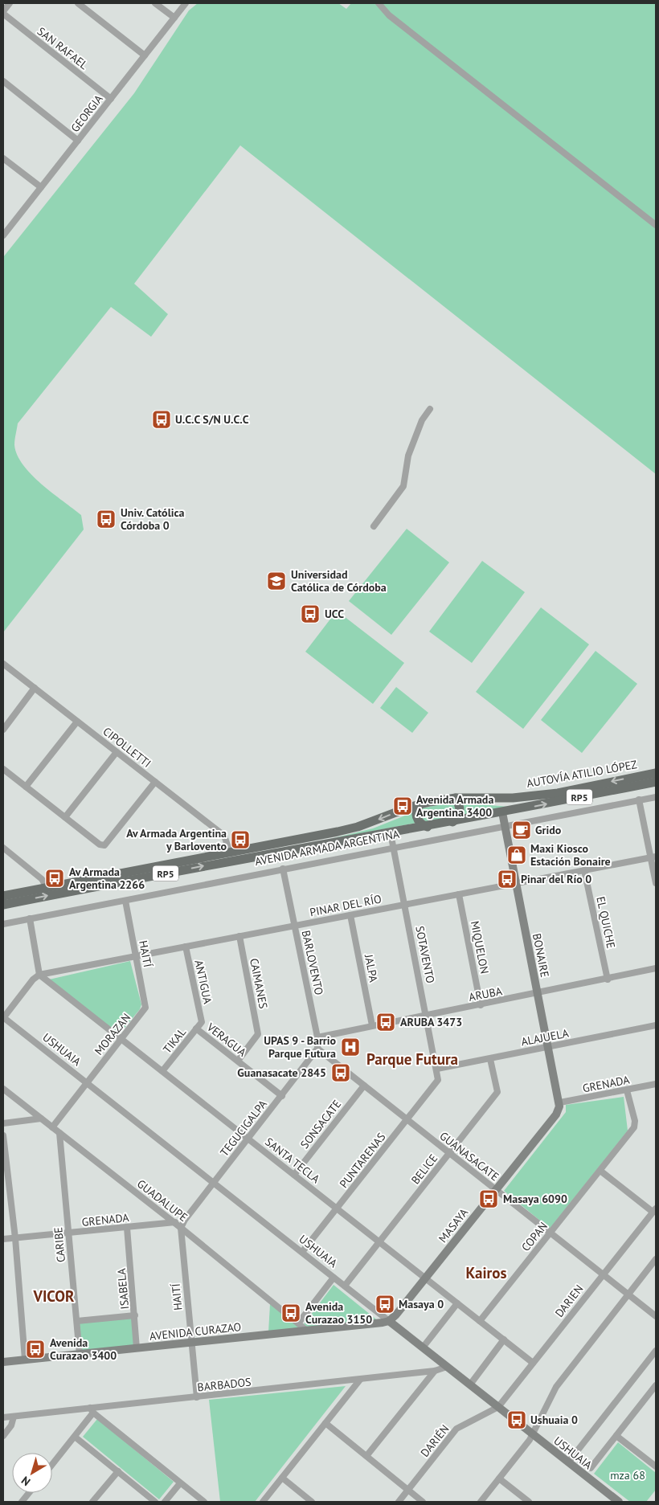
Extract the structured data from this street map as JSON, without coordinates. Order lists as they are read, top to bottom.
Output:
{
  "streets": {
    "main road": ["AUTOVÍA ATILIO LÓPEZ", "RP5", "AVENIDA ARMADA ARGENTINA"],
    "street": [
      "SAN RAFAEL",
      "GEORGIA",
      "CIPOLLETTI",
      "PINAR DEL RÍO",
      "EL QUICHE",
      "MIQUELON",
      "HAITÍ",
      "SOTAVENTO",
      "BONAIRE",
      "BARLOVENTO",
      "JALPA",
      "ANTIGUA",
      "CAIMANES",
      "ARUBA",
      "MORAZAN",
      "ALAJUELA",
      "VERAGUA",
      "TIKAL",
      "USHUAIA",
      "GRENADA",
      "SONSACATE",
      "TEGUCIGALPA",
      "GUANASACATE",
      "SANTA TECLA",
      "PUNTARENAS",
      "BELICE",
      "GUADALUPE",
      "MASAYA",
      "COPAN",
      "CARIBE",
      "ISABELA",
      "DARIEN",
      "AVENIDA CURAZAO",
      "BARBADOS",
      "DARIÉN"
    ]
  },
  "crossings": [
    ["SAN RAFAEL", "GEORGIA"],
    ["CIPOLLETTI", "AVENIDA ARMADA ARGENTINA"],
    ["AUTOVÍA ATILIO LÓPEZ", "AVENIDA ARMADA ARGENTINA"],
    ["AUTOVÍA ATILIO LÓPEZ", "BONAIRE"],
    ["AVENIDA ARMADA ARGENTINA", "HAITÍ"],
    ["AVENIDA ARMADA ARGENTINA", "SOTAVENTO"],
    ["AVENIDA ARMADA ARGENTINA", "BONAIRE"],
    ["AVENIDA ARMADA ARGENTINA", "BARLOVENTO"],
    ["PINAR DEL RÍO", "EL QUICHE"],
    ["PINAR DEL RÍO", "MIQUELON"],
    ["PINAR DEL RÍO", "HAITÍ"],
    ["PINAR DEL RÍO", "SOTAVENTO"],
    ["PINAR DEL RÍO", "BONAIRE"],
    ["PINAR DEL RÍO", "BARLOVENTO"],
    ["PINAR DEL RÍO", "JALPA"],
    ["PINAR DEL RÍO", "ANTIGUA"],
    ["PINAR DEL RÍO", "CAIMANES"],
    ["PINAR DEL RÍO", "SANTA TECLA"],
    ["EL QUICHE", "ARUBA"],
    ["MIQUELON", "ARUBA"],
    ["HAITÍ", "MORAZAN"],
    ["HAITÍ", "GUADALUPE"],
    ["HAITÍ", "AVENIDA CURAZAO"],
    ["HAITÍ", "BARBADOS"],
    ["SOTAVENTO", "ARUBA"],
    ["SOTAVENTO", "ALAJUELA"],
    ["SOTAVENTO", "PUNTARENAS"],
    ["BONAIRE", "ARUBA"],
    ["BONAIRE", "ALAJUELA"],
    ["BONAIRE", "GRENADA"],
    ["BONAIRE", "MASAYA"],
    ["BARLOVENTO", "ARUBA"],
    ["JALPA", "ARUBA"],
    ["ANTIGUA", "TIKAL"],
    ["CAIMANES", "VERAGUA"],
    ["MORAZAN", "USHUAIA"],
    ["MORAZAN", "SANTA TECLA"],
    ["MORAZAN", "GUADALUPE"],
    ["ALAJUELA", "BELICE"],
    ["VERAGUA", "TIKAL"],
    ["VERAGUA", "TEGUCIGALPA"],
    ["TIKAL", "SANTA TECLA"],
    ["USHUAIA", "TEGUCIGALPA"],
    ["USHUAIA", "PUNTARENAS"],
    ["USHUAIA", "BELICE"],
    ["USHUAIA", "MASAYA"],
    ["USHUAIA", "DARIEN"],
    ["USHUAIA", "AVENIDA CURAZAO"],
    ["USHUAIA", "BARBADOS"],
    ["USHUAIA", "DARIÉN"],
    ["GRENADA", "TEGUCIGALPA"],
    ["GRENADA", "GUADALUPE"],
    ["GRENADA", "MASAYA"],
    ["GRENADA", "COPAN"],
    ["GRENADA", "CARIBE"],
    ["GRENADA", "ISABELA"],
    ["SONSACATE", "GUANASACATE"],
    ["SONSACATE", "SANTA TECLA"],
    ["TEGUCIGALPA", "GUANASACATE"],
    ["TEGUCIGALPA", "SANTA TECLA"],
    ["GUANASACATE", "PUNTARENAS"],
    ["GUANASACATE", "BELICE"],
    ["GUANASACATE", "MASAYA"],
    ["GUANASACATE", "COPAN"],
    ["GUANASACATE", "DARIEN"],
    ["SANTA TECLA", "PUNTARENAS"],
    ["SANTA TECLA", "BELICE"],
    ["SANTA TECLA", "MASAYA"],
    ["SANTA TECLA", "COPAN"],
    ["SANTA TECLA", "DARIEN"],
    ["GUADALUPE", "CARIBE"],
    ["GUADALUPE", "AVENIDA CURAZAO"],
    ["MASAYA", "AVENIDA CURAZAO"],
    ["CARIBE", "AVENIDA CURAZAO"],
    ["ISABELA", "AVENIDA CURAZAO"],
    ["DARIEN", "DARIÉN"]
  ],
  "districts": ["Parque Futura", "Kairos", "VICOR"],
  "parks": ["mza 68"],
  "places": {
    "bus stop": [
      "U.C.C S/N U.C.C",
      "Univ. Católica Córdoba 0",
      "UCC",
      "Avenida Armada Argentina 3400",
      "Av Armada Argentina y Barlovento",
      "Av Armada Argentina 2266",
      "Pinar del Río 0",
      "ARUBA 3473",
      "Guanasacate 2845",
      "Masaya 6090",
      "Masaya 0",
      "Avenida Curazao 3150",
      "Avenida Curazao 3400",
      "Ushuaia 0"
    ],
    "school or university": ["Universidad Católica de Córdoba"],
    "cafe": ["Grido"],
    "shop": ["Maxi Kiosco Estación Bonaire"],
    "hospital": ["UPAS 9 - Barrio Parque Futura"]
  },
  "north": "bottom left"
}
